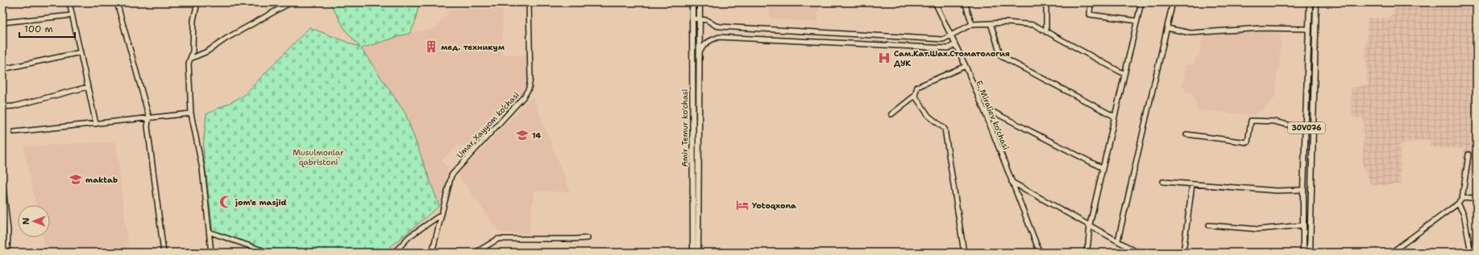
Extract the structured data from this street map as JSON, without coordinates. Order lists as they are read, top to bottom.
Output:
{
  "streets": {
    "main road": ["Amir Temur ko'chasi", "30V076"],
    "street": ["E. Miraliev ko'chasi", "Umar Xayyom ko‘chasi"]
  },
  "parks": ["Musulmonlar qabristoni"],
  "places": {
    "building": ["мед. техникум"],
    "hospital": ["Сам.Кат.Шах.Стоматология ДУК"],
    "school or university": ["14", "maktab"],
    "mosque": ["jom'e masjid"],
    "hotel": ["Yotoqxona"]
  },
  "scale_bar": "100 m",
  "north": "left"
}
